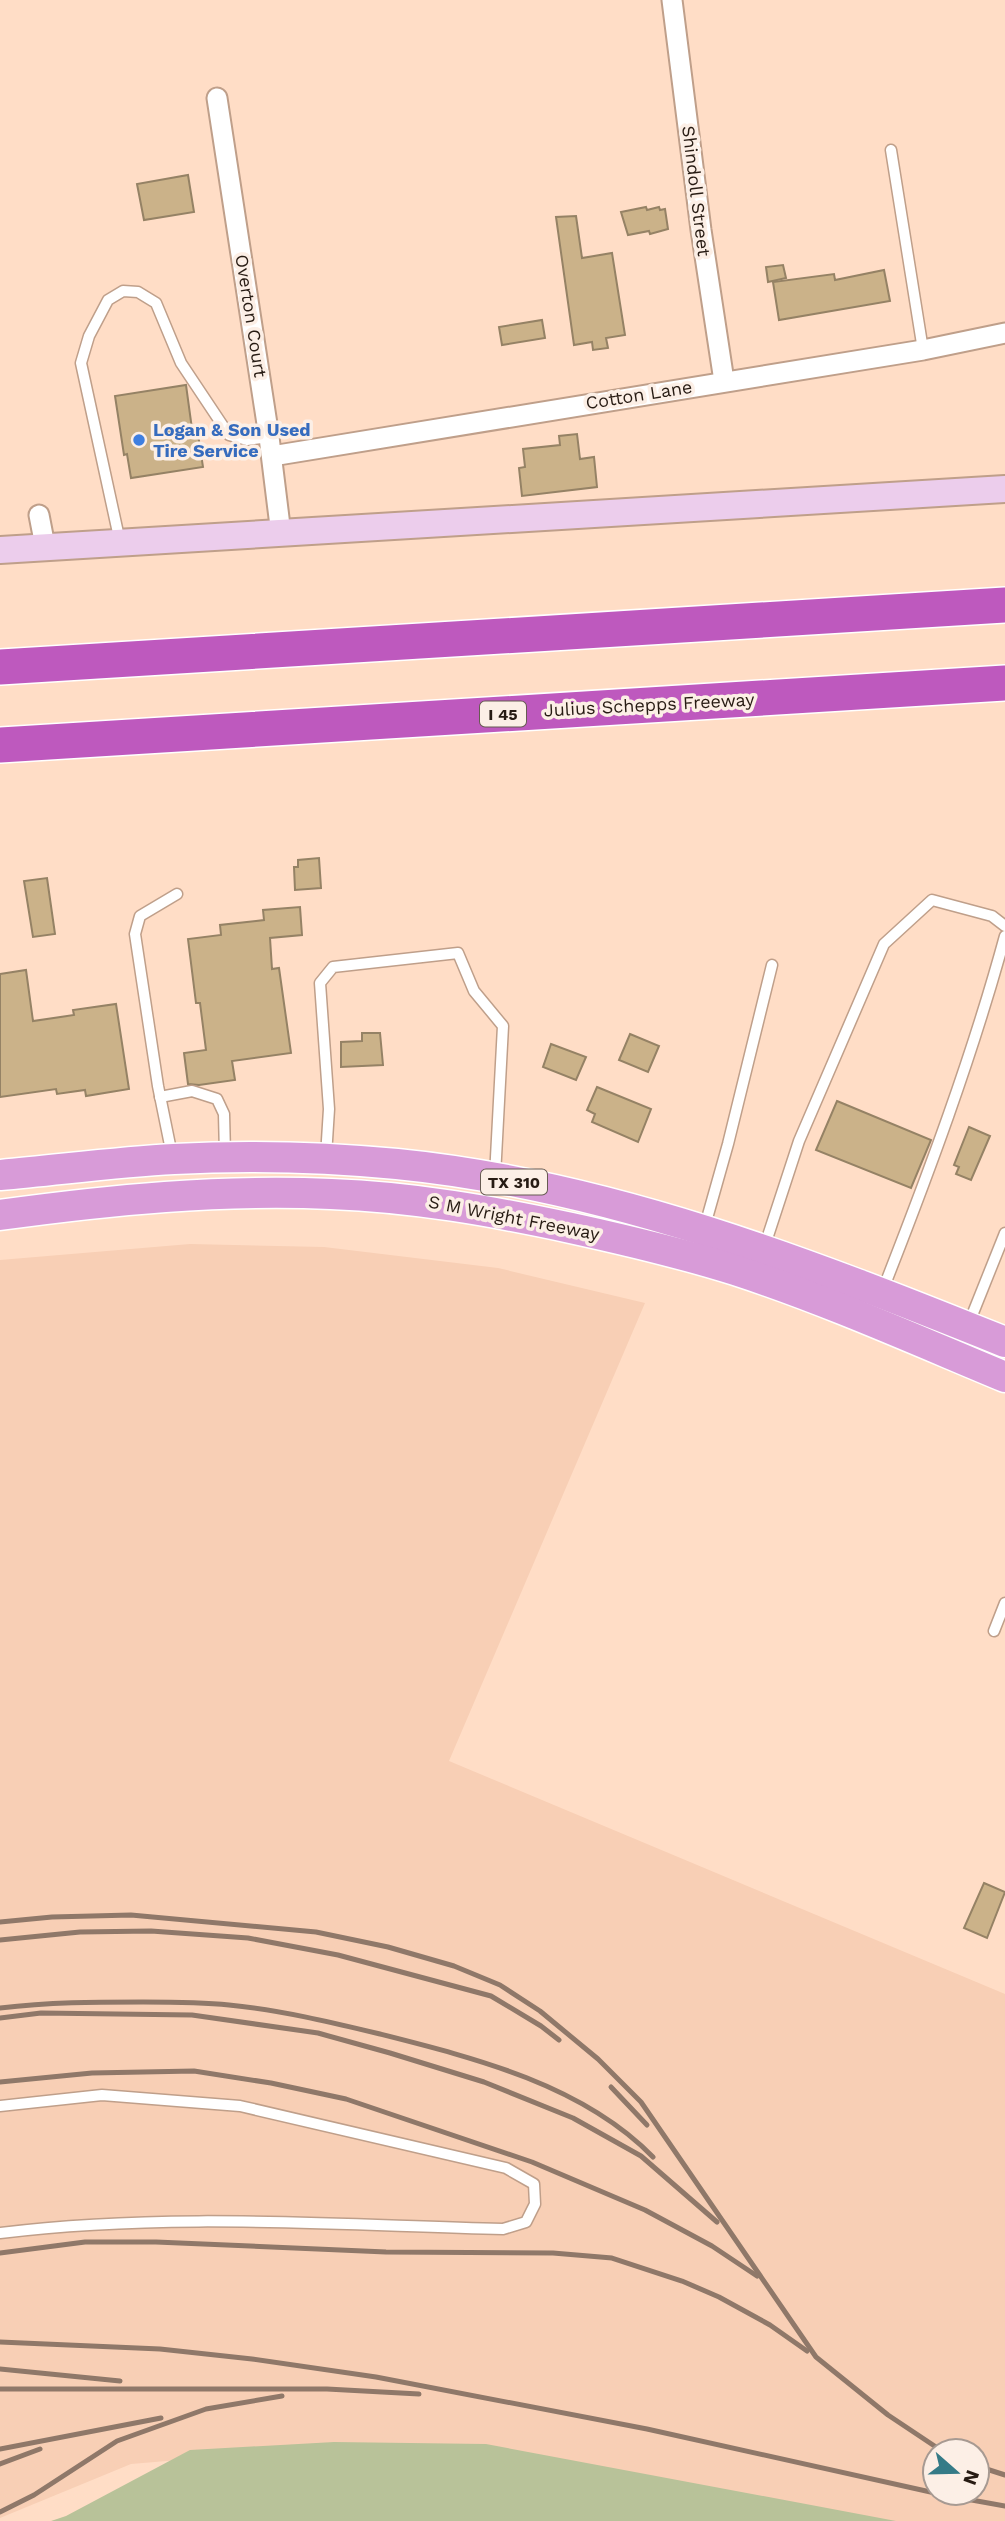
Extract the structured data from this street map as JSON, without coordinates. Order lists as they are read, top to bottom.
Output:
{
  "streets": {
    "highway": ["Julius Schepps Freeway", "I 45"],
    "main road": ["TX 310", "S M Wright Freeway"],
    "street": ["Shindoll Street", "Overton Court", "Cotton Lane"]
  },
  "crossings": [
    ["Shindoll Street", "Cotton Lane"],
    ["Overton Court", "Cotton Lane"]
  ],
  "places": ["Logan & Son Used Tire Service"],
  "north": "right"
}
